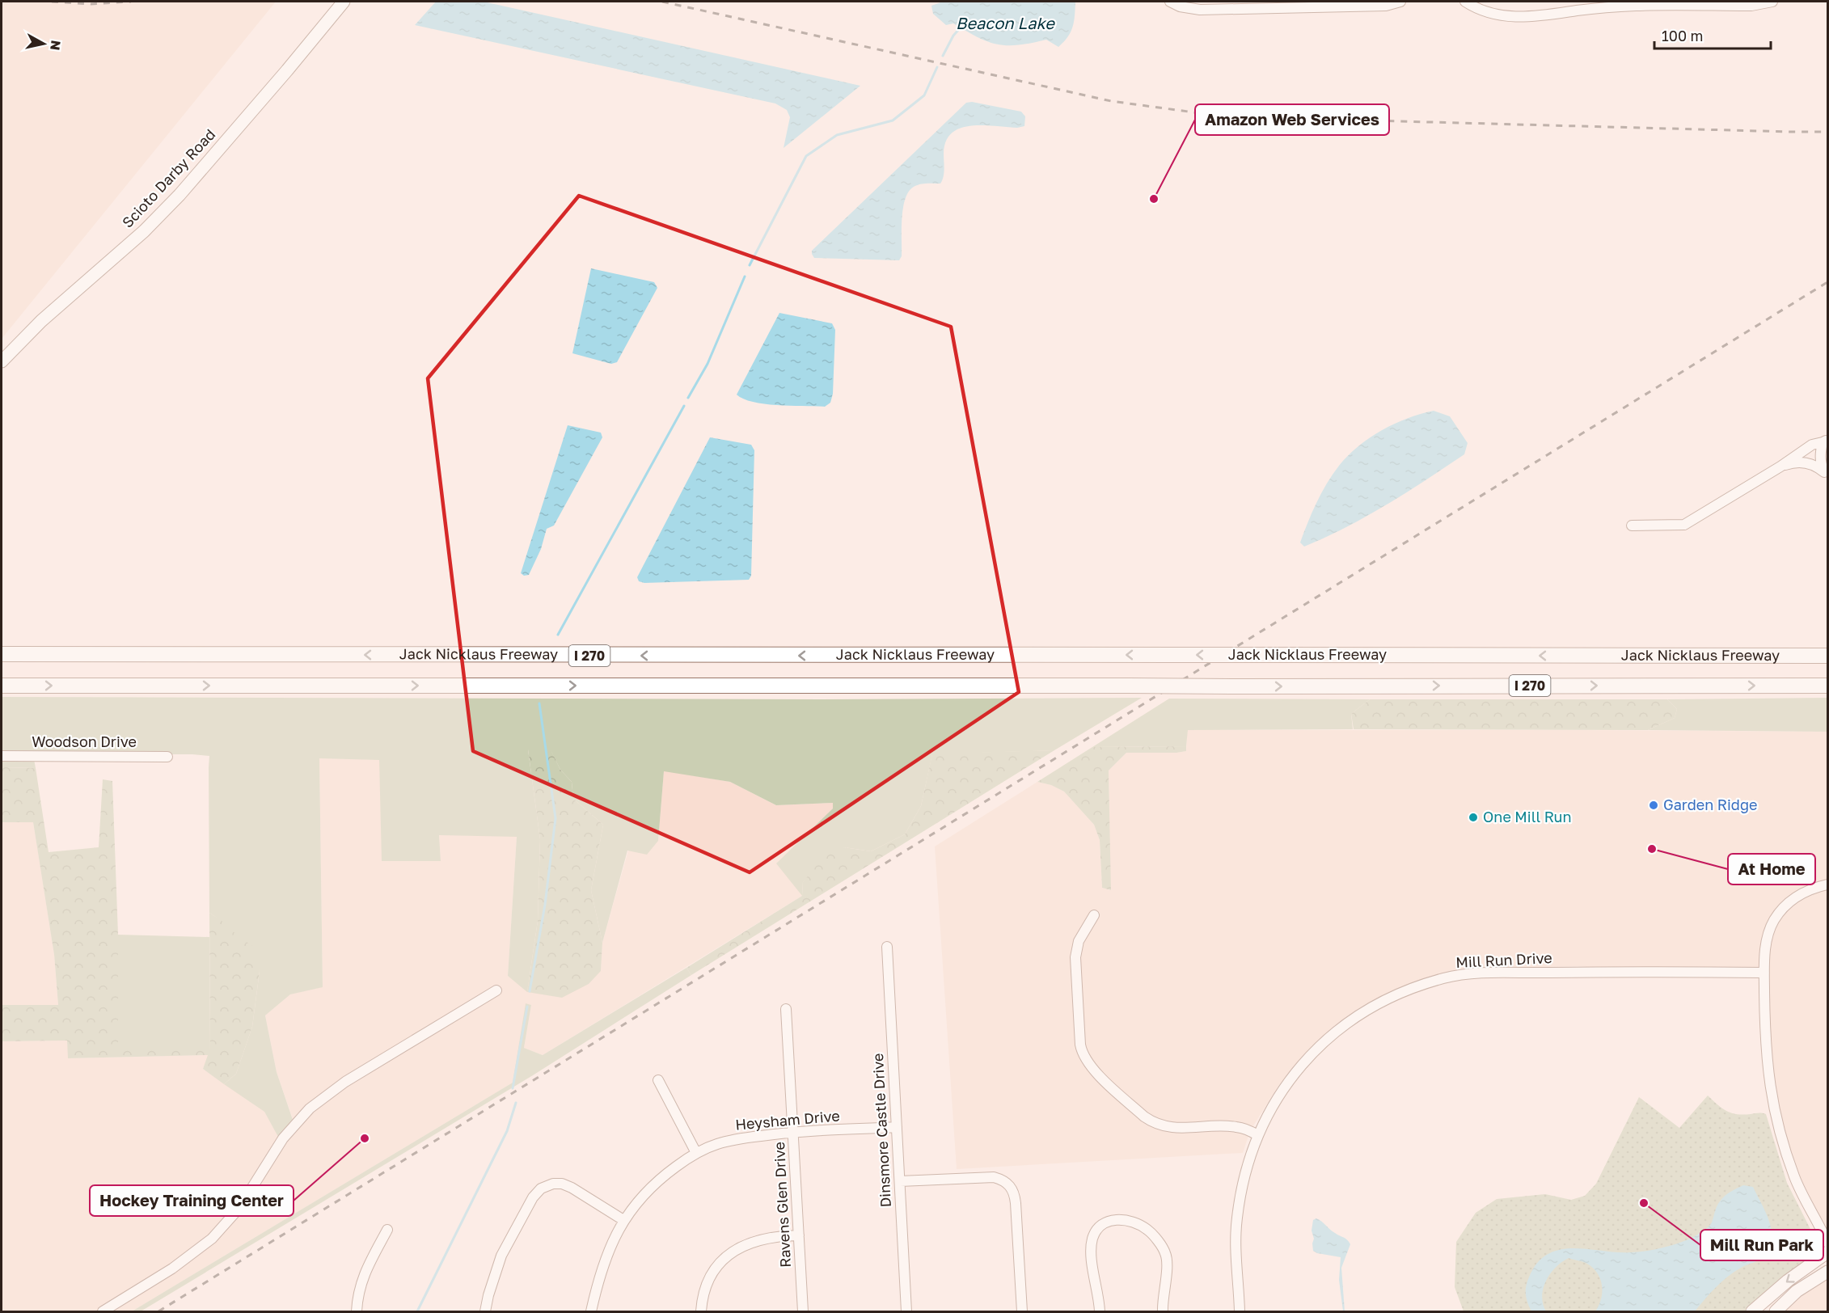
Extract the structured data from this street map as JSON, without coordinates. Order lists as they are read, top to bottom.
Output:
{
  "streets": {
    "highway": ["Jack Nicklaus Freeway", "I 270"],
    "main road": ["Scioto Darby Road"],
    "street": [
      "Woodson Drive",
      "Mill Run Drive",
      "Heysham Drive",
      "Dinsmore Castle Drive",
      "Ravens Glen Drive"
    ]
  },
  "crossings": [
    ["Heysham Drive", "Dinsmore Castle Drive"],
    ["Heysham Drive", "Ravens Glen Drive"]
  ],
  "water": ["Beacon Lake"],
  "places": [
    "Amazon Web Services",
    "Garden Ridge",
    "One Mill Run",
    "At Home",
    "Hockey Training Center",
    "Mill Run Park"
  ],
  "scale_bar": "100 m",
  "north": "right"
}
